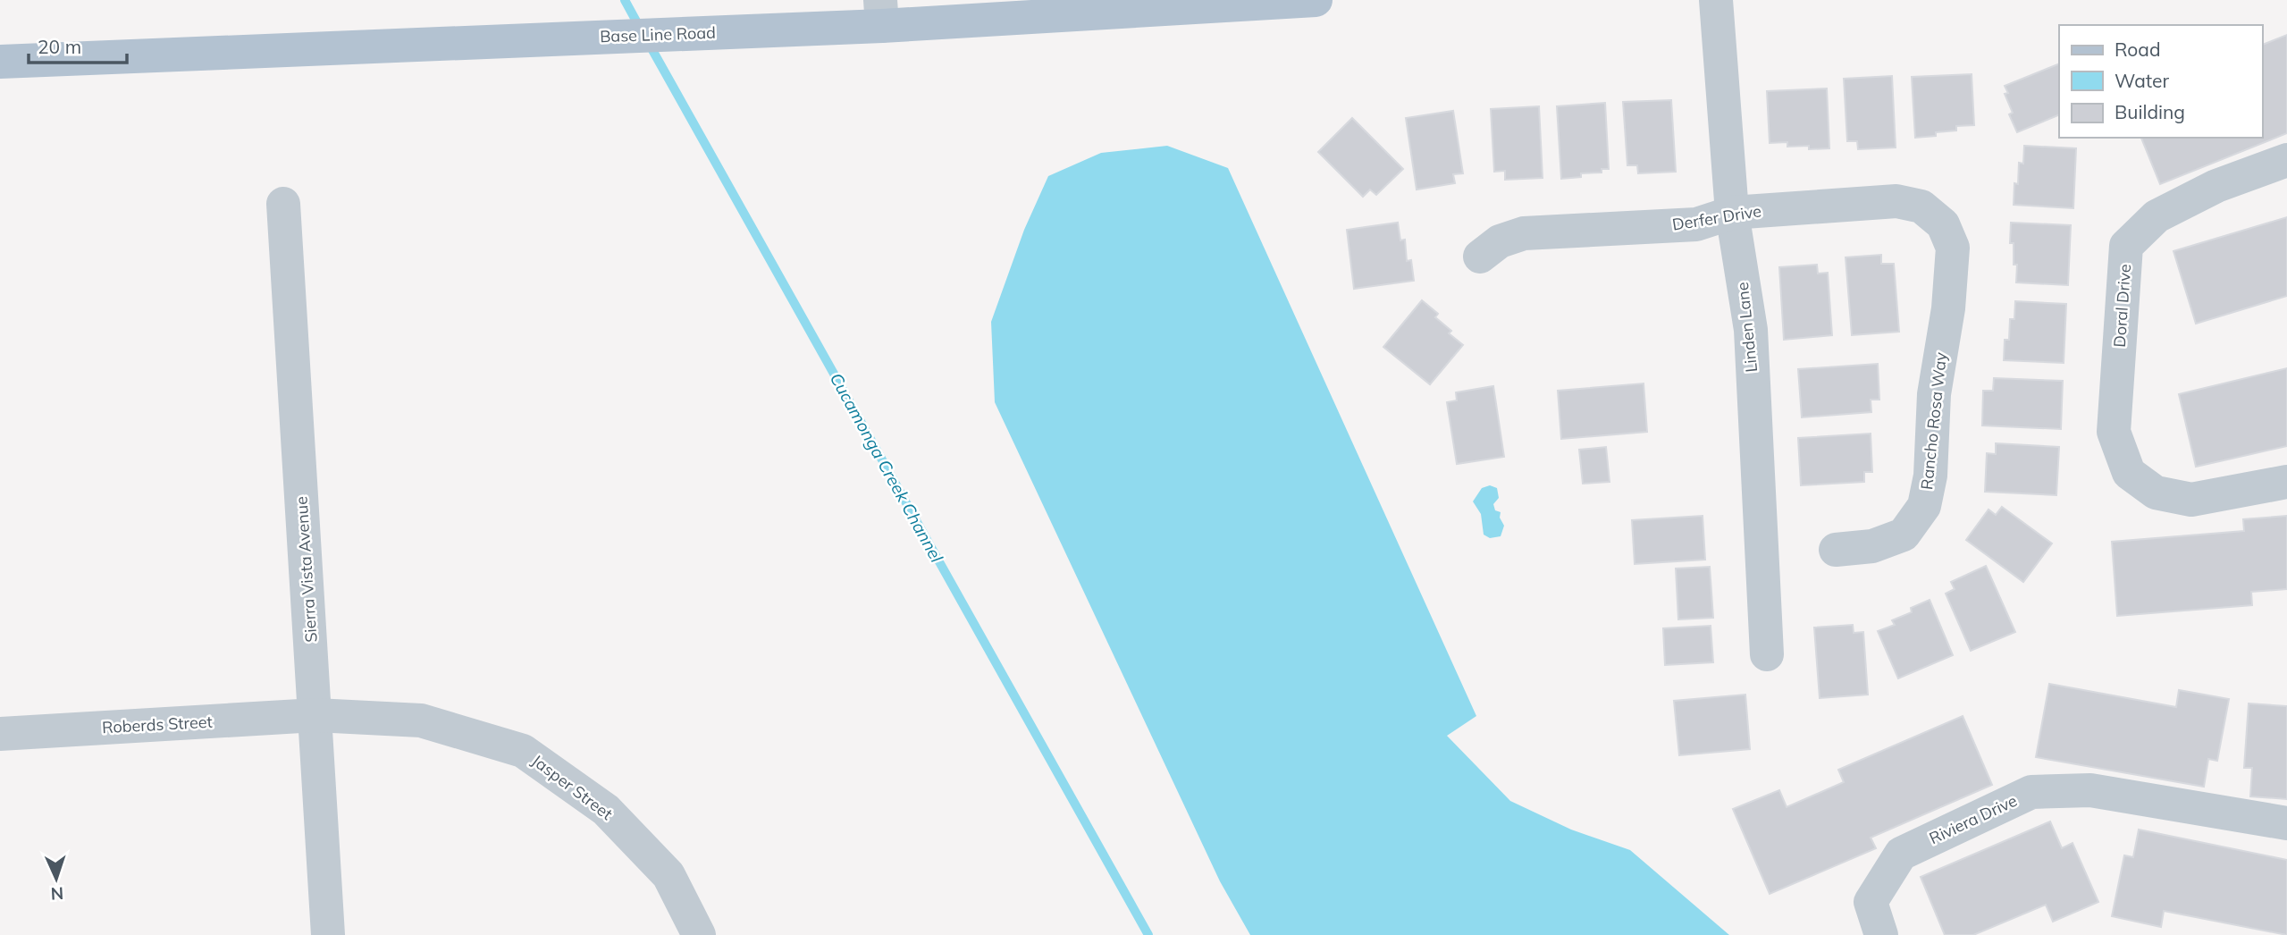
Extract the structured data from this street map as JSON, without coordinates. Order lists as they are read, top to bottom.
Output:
{
  "streets": {
    "main road": ["Base Line Road"],
    "street": [
      "Derfer Drive",
      "Doral Drive",
      "Linden Lane",
      "Rancho Rosa Way",
      "Sierra Vista Avenue",
      "Roberds Street",
      "Jasper Street",
      "Riviera Drive"
    ]
  },
  "crossings": [
    ["Derfer Drive", "Linden Lane"],
    ["Derfer Drive", "Rancho Rosa Way"],
    ["Sierra Vista Avenue", "Roberds Street"],
    ["Sierra Vista Avenue", "Jasper Street"],
    ["Roberds Street", "Jasper Street"]
  ],
  "water": ["Cucamonga Creek Channel"],
  "legend": ["Road", "Water", "Building"],
  "scale_bar": "20 m",
  "north": "bottom"
}
